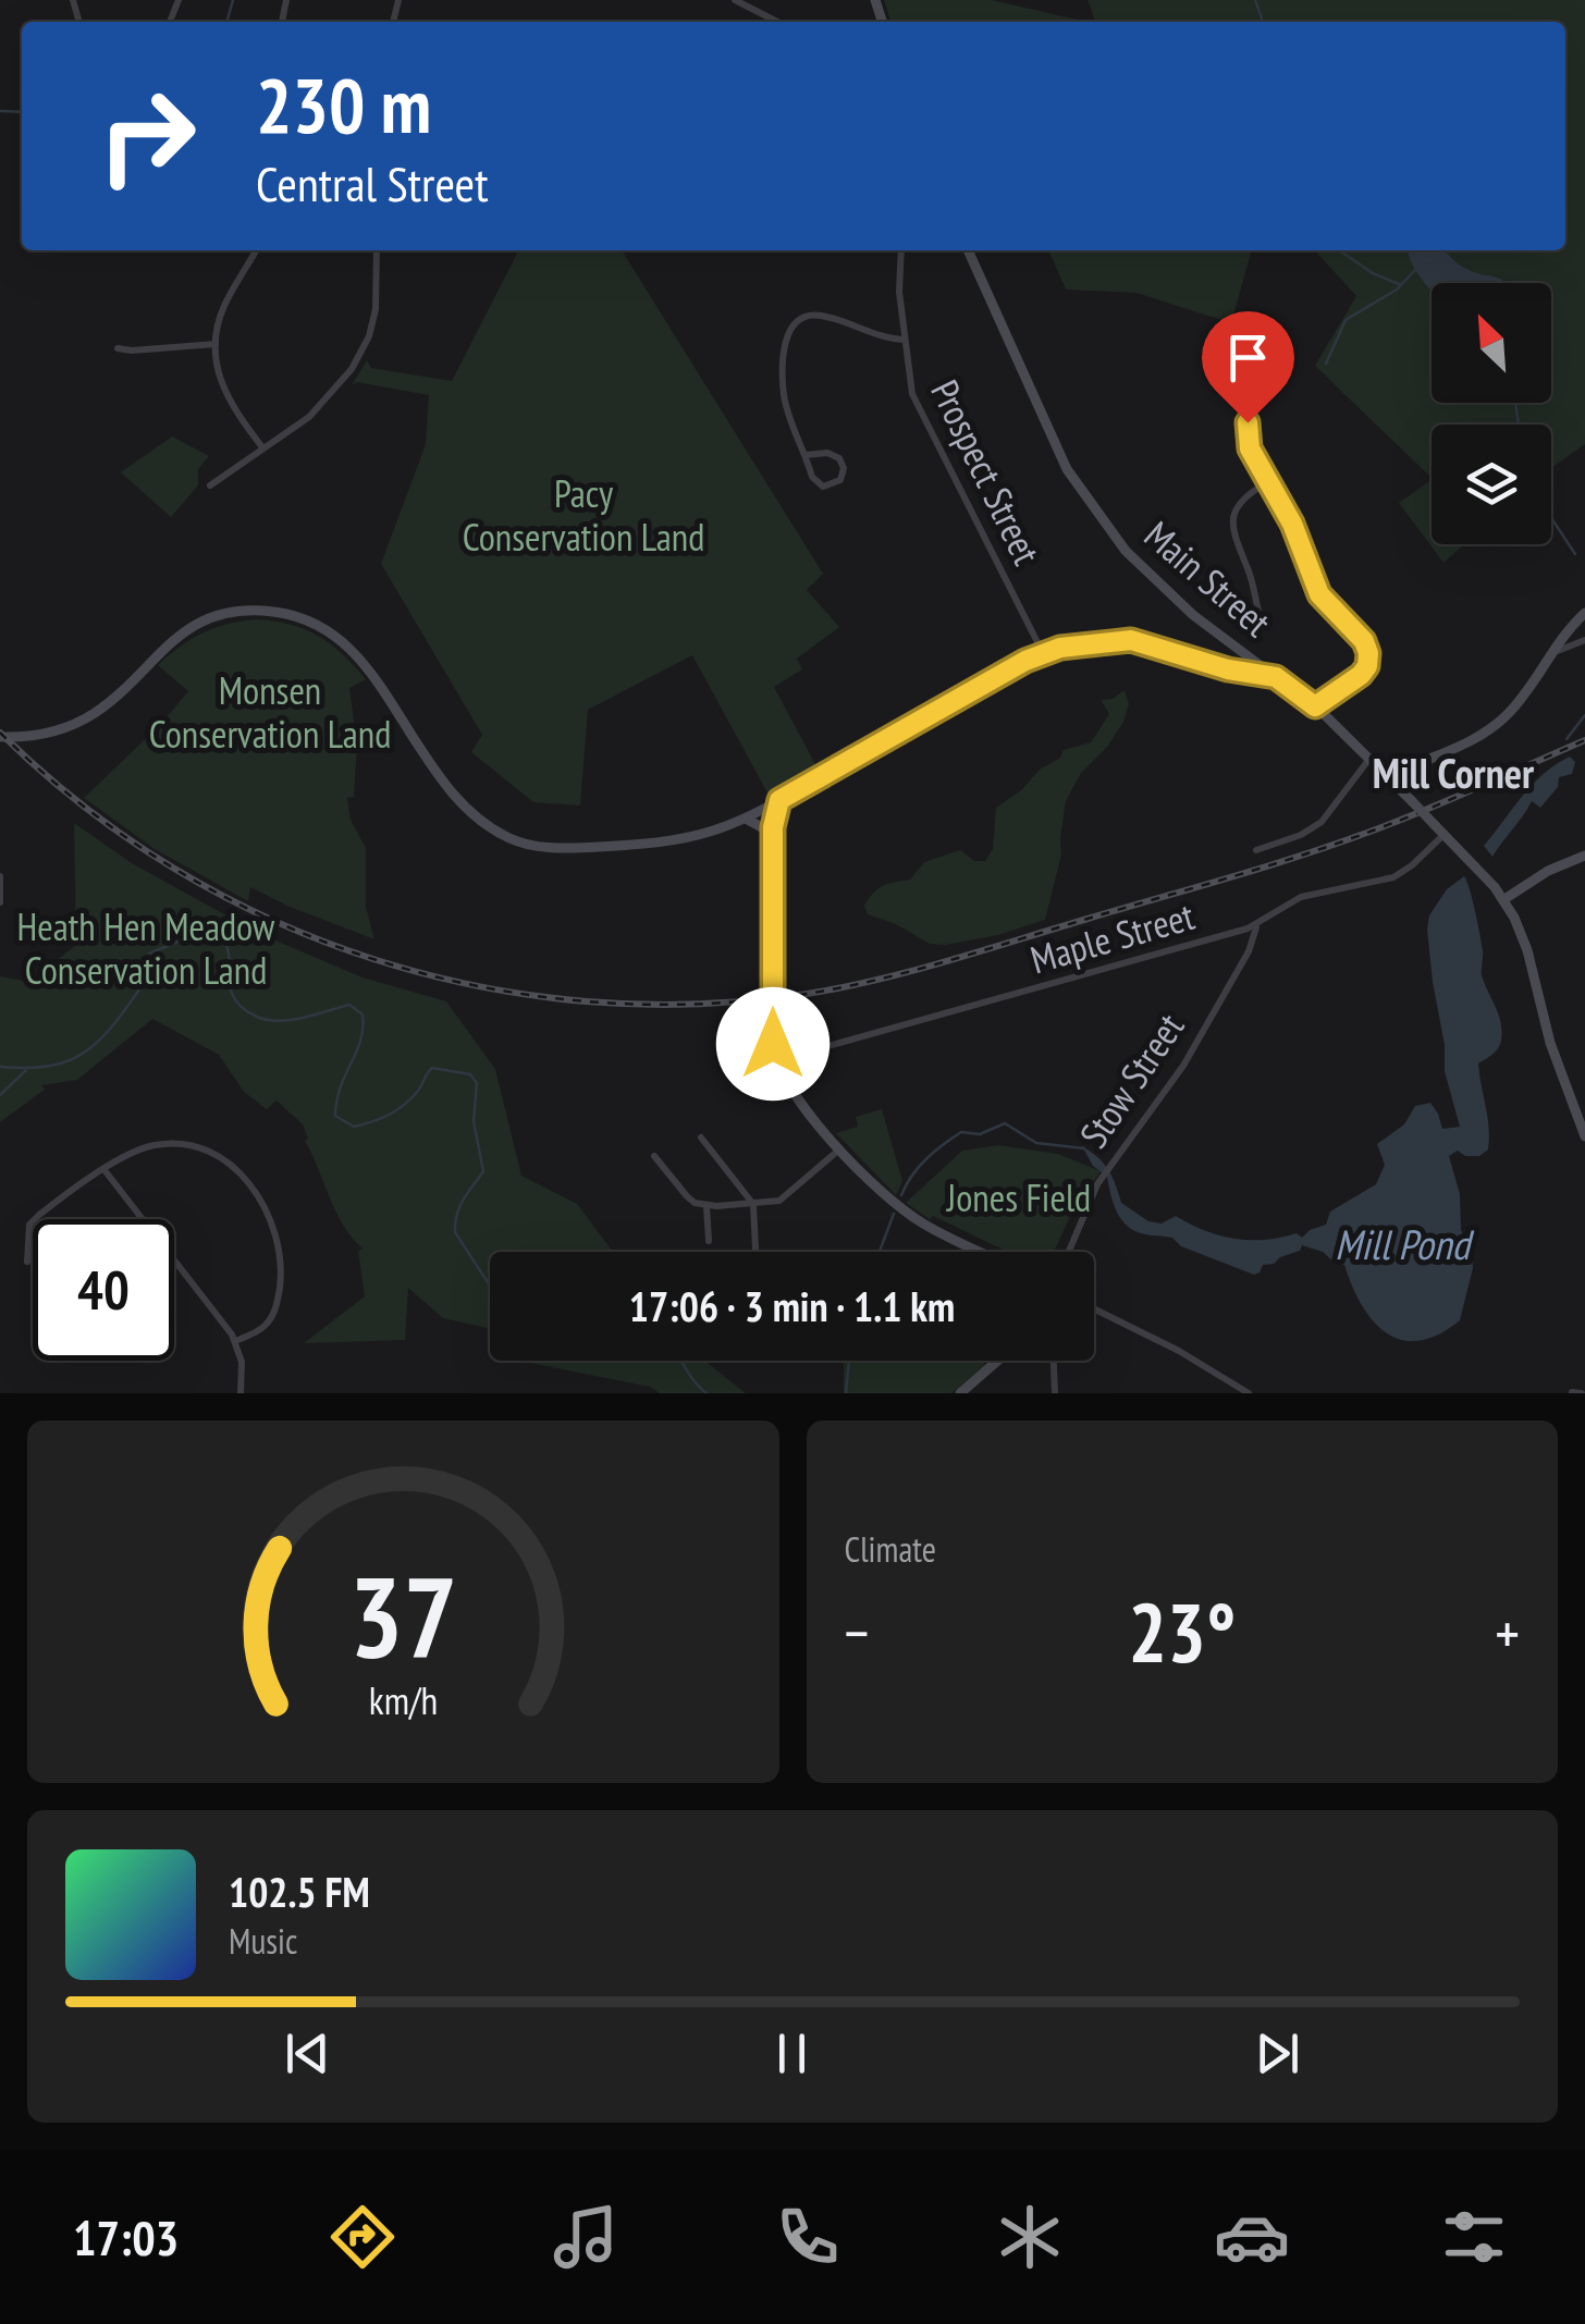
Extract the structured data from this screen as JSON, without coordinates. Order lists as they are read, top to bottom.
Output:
{
  "streets": {
    "street": [
      "Prospect Street",
      "Main Street",
      "Maple Street",
      "Stow Street"
    ]
  },
  "crossings": [
    ["Main Street", "Maple Street"],
    ["Maple Street", "Stow Street"]
  ],
  "districts": ["Mill Corner"],
  "water": ["Mill Pond"],
  "parks": [
    "Pacy Conservation Land",
    "Monsen Conservation Land",
    "Heath Hen Meadow Conservation Land",
    "Jones Field"
  ],
  "north": "top left",
  "page": {
    "turn": ["230 m", "Central Street"],
    "limit": "40",
    "trip": "17:06 · 3 min · 1.1 km",
    "tile": "Climate",
    "heat": ["−", "23°", "+"],
    "song": ["102.5 FM", "Music"],
    "tabs": "17:03",
    "gauge": ["37", "km/h"]
  }
}
